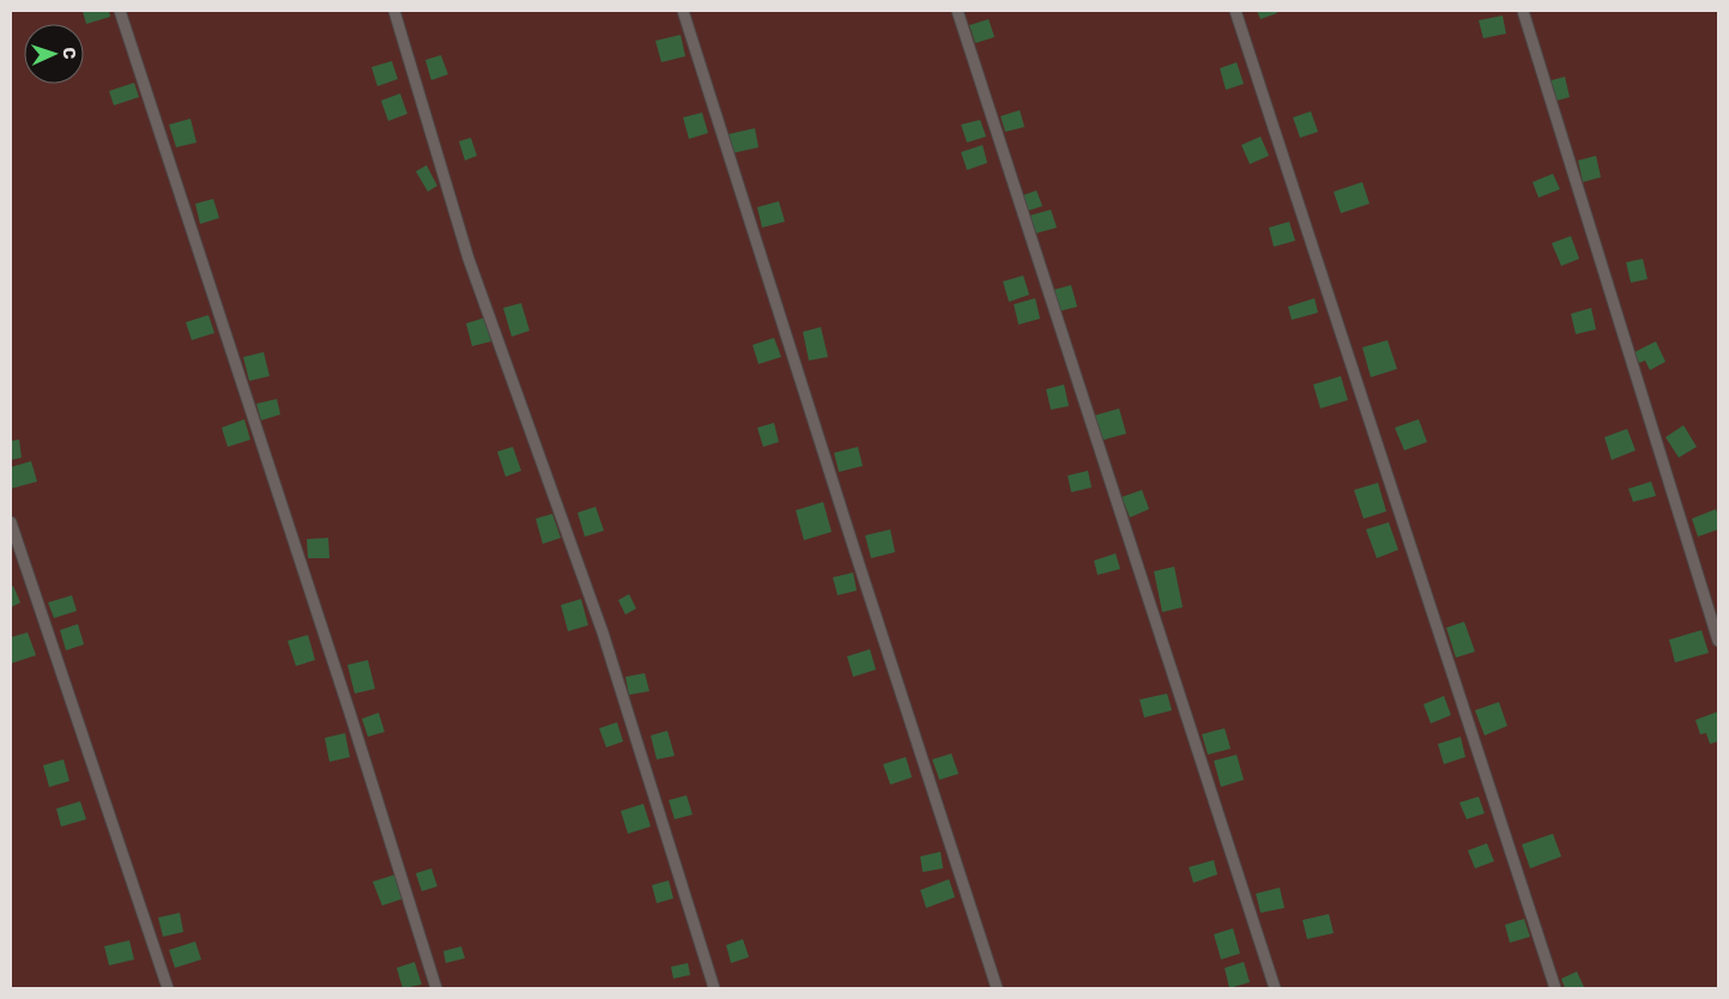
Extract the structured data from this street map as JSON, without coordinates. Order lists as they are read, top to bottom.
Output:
{
  "north": "right"
}
